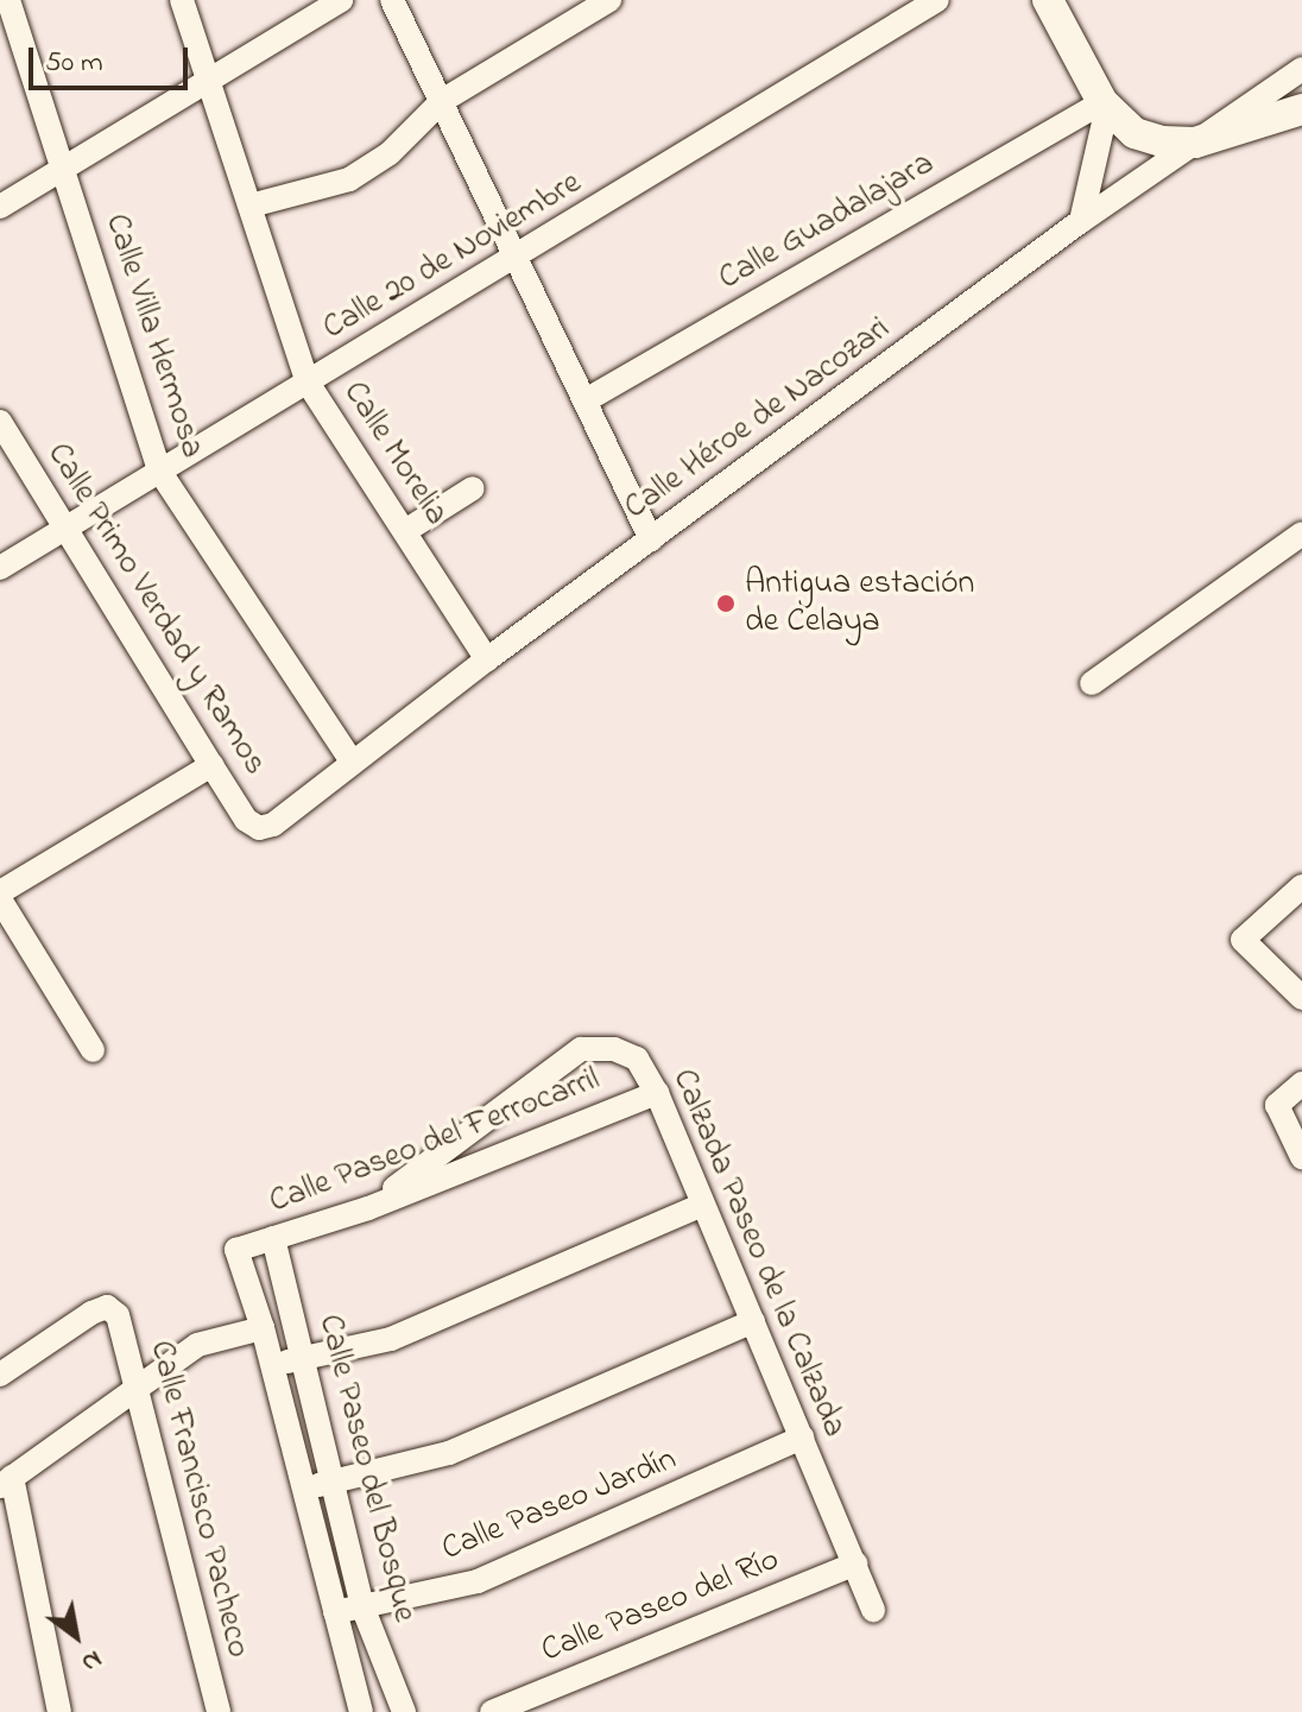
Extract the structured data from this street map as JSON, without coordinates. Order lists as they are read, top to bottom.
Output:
{
  "streets": {
    "street": [
      "Calle Guadalajara",
      "Calle 20 de Noviembre",
      "Calle Villa Hermosa",
      "Calle Héroe de Nacozari",
      "Calle Morelia",
      "Calle Primo Verdad y Ramos",
      "Calle Paseo del Ferrocarril",
      "Calzada Paseo de la Calzada",
      "Calle Paseo del Bosque",
      "Calle Francisco Pacheco",
      "Calle Paseo Jardín",
      "Calle Paseo del Río"
    ]
  },
  "crossings": [
    ["Calle 20 de Noviembre", "Calle Villa Hermosa"],
    ["Calle 20 de Noviembre", "Calle Morelia"],
    ["Calle 20 de Noviembre", "Calle Primo Verdad y Ramos"],
    ["Calle Villa Hermosa", "Calle Héroe de Nacozari"],
    ["Calle Héroe de Nacozari", "Calle Morelia"],
    ["Calle Héroe de Nacozari", "Calle Primo Verdad y Ramos"],
    ["Calle Paseo del Ferrocarril", "Calzada Paseo de la Calzada"],
    ["Calle Paseo del Ferrocarril", "Calle Paseo del Bosque"],
    ["Calzada Paseo de la Calzada", "Calle Paseo Jardín"],
    ["Calzada Paseo de la Calzada", "Calle Paseo del Río"],
    ["Calle Paseo del Bosque", "Calle Paseo Jardín"]
  ],
  "places": ["Antigua estación de Celaya"],
  "scale_bar": "50 m",
  "north": "bottom right"
}
